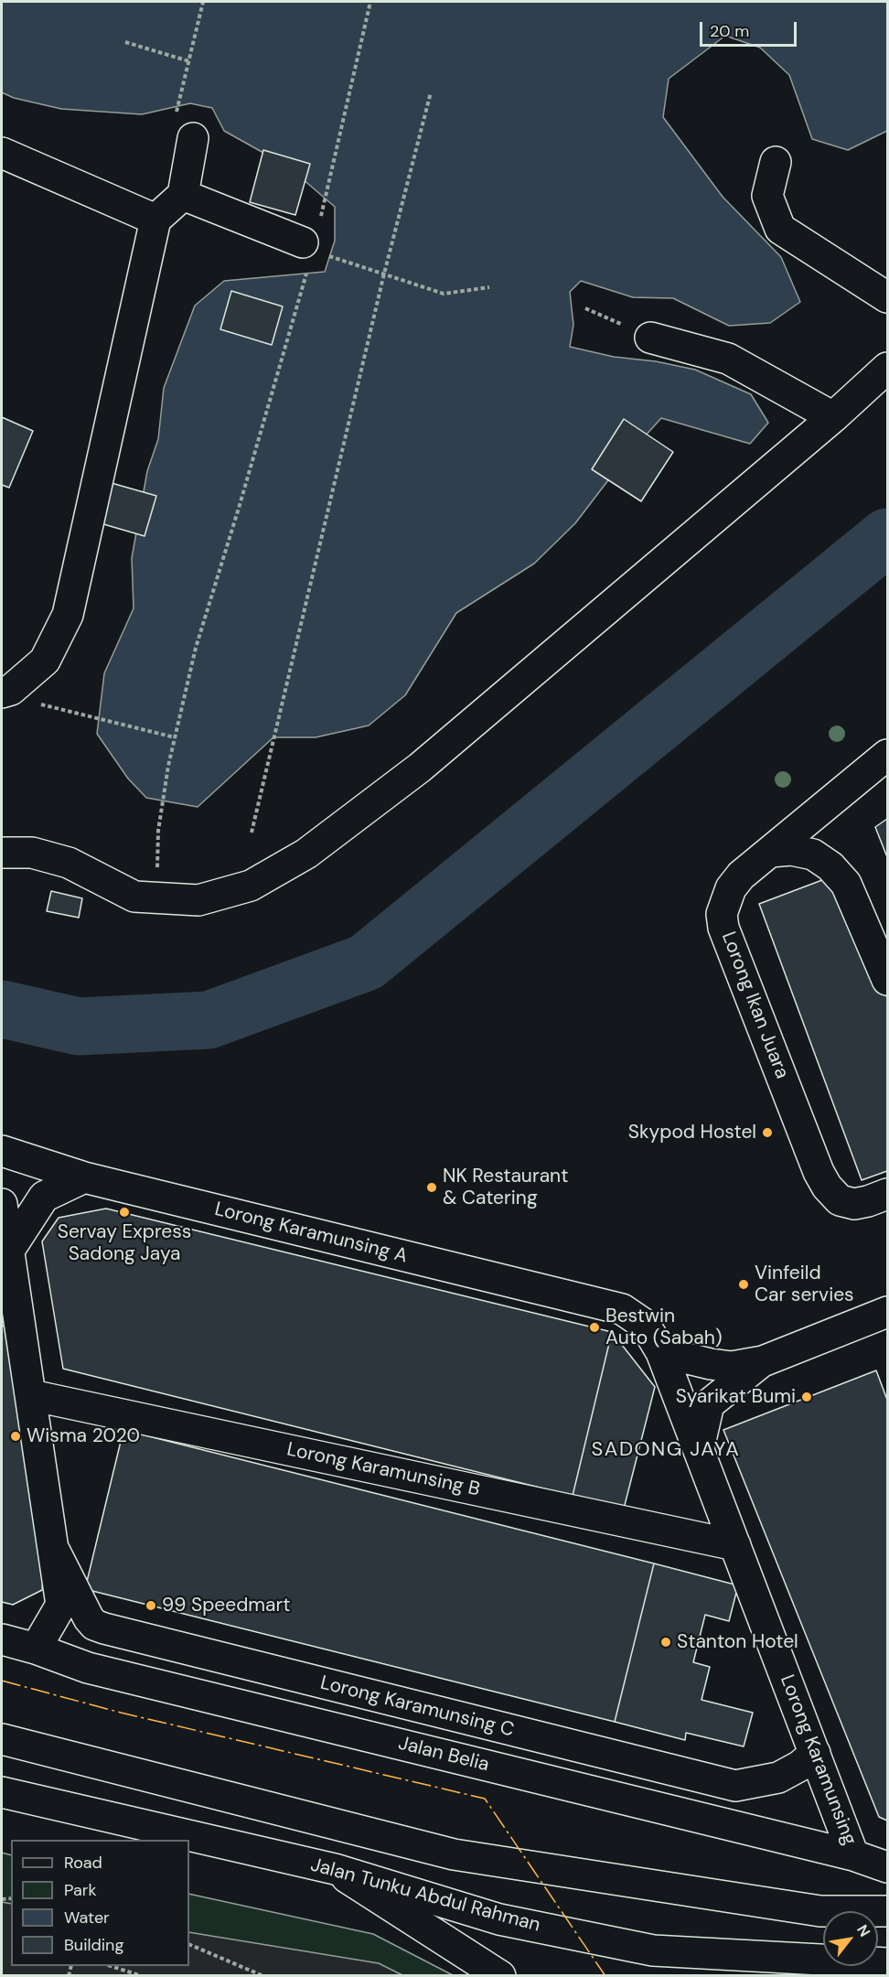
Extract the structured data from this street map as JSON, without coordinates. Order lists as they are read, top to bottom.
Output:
{
  "streets": {
    "street": [
      "Lorong Ikan Juara",
      "Lorong Karamunsing A",
      "Lorong Karamunsing B",
      "Lorong Karamunsing C",
      "Jalan Belia",
      "Lorong Karamunsing",
      "Jalan Tunku Abdul Rahman"
    ]
  },
  "crossings": [
    ["Lorong Karamunsing A", "Lorong Karamunsing"],
    ["Lorong Karamunsing B", "Lorong Karamunsing"],
    ["Lorong Karamunsing C", "Lorong Karamunsing"],
    ["Jalan Belia", "Lorong Karamunsing"]
  ],
  "districts": ["SADONG JAYA"],
  "places": [
    "Skypod Hostel",
    "NK Restaurant & Catering",
    "Servay Express Sadong Jaya",
    "Vinfeild Car servies",
    "Bestwin Auto (Sabah)",
    "Syarikat Bumi",
    "Wisma 2020",
    "99 Speedmart",
    "Stanton Hotel"
  ],
  "legend": [
    "Road",
    "Park",
    "Water",
    "Building"
  ],
  "scale_bar": "20 m",
  "north": "top right"
}
